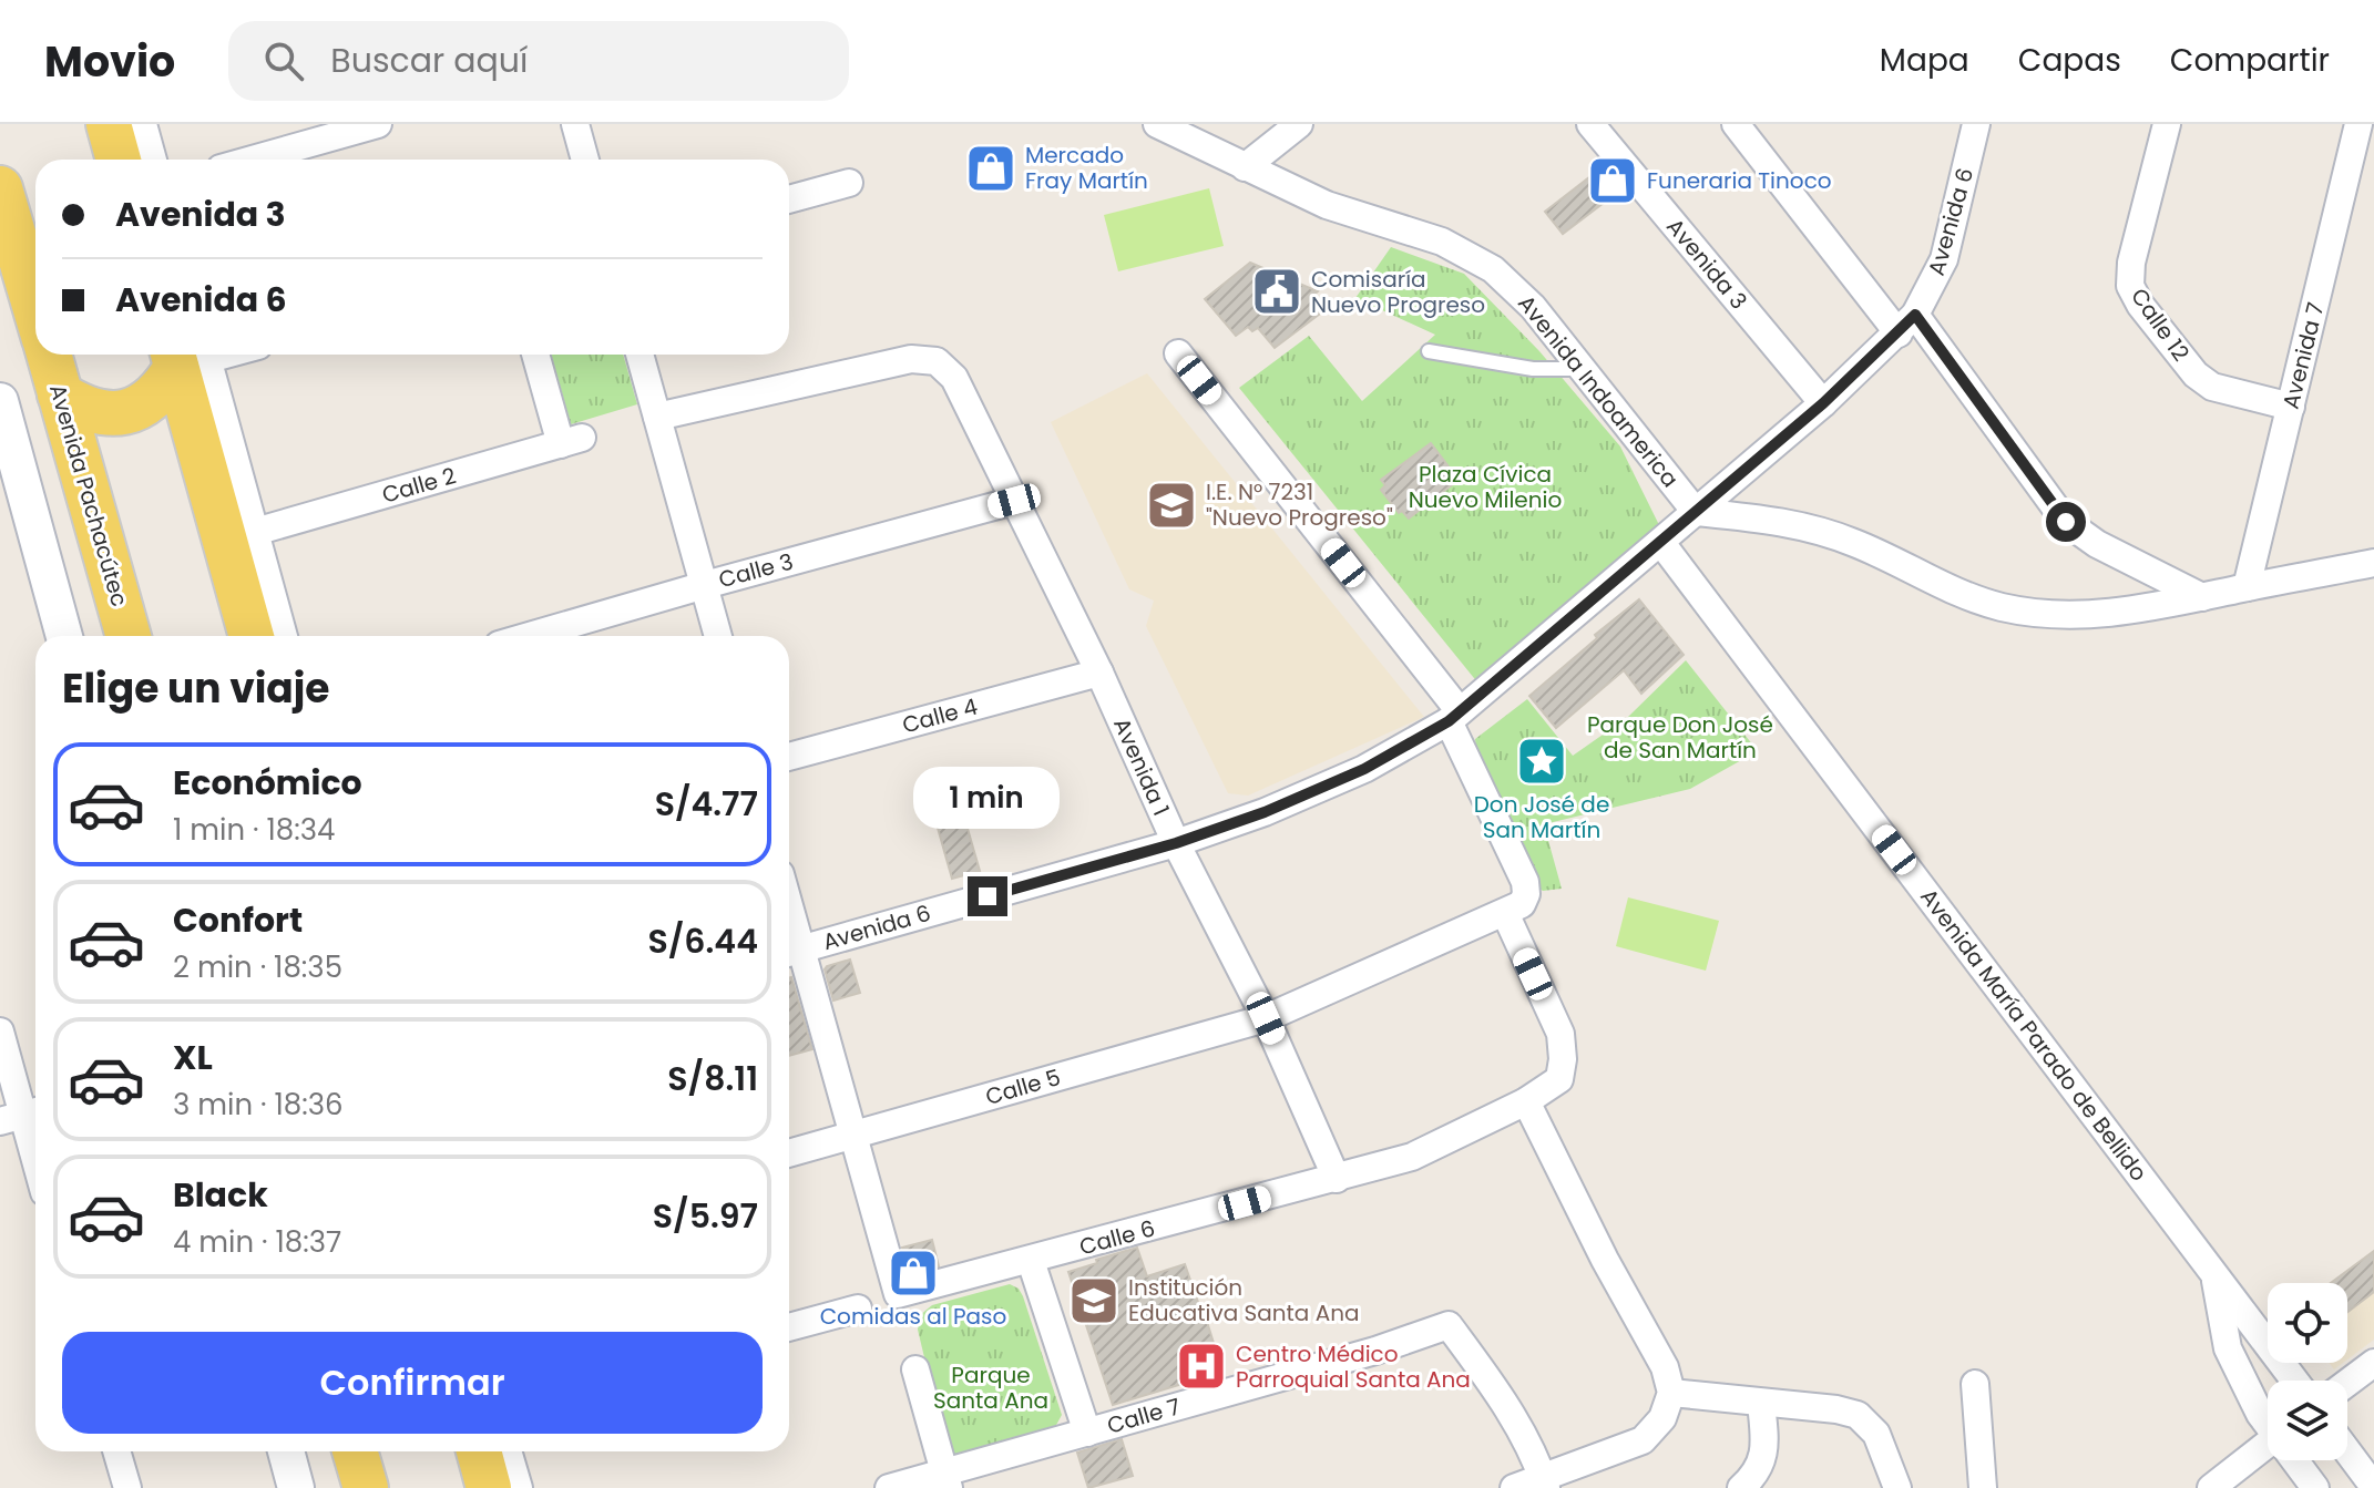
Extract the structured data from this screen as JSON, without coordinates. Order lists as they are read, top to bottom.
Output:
{
  "streets": {
    "main road": ["Avenida Pachacútec"],
    "street": [
      "Avenida 6",
      "Avenida 3",
      "Calle 12",
      "Avenida 7",
      "Avenida Indoamerica",
      "Calle 2",
      "Calle 3",
      "Calle 4",
      "Avenida 1",
      "Avenida María Parado de Bellido",
      "Calle 5",
      "Calle 6",
      "Calle 7"
    ]
  },
  "crossings": [
    ["Avenida 6", "Avenida 3"],
    ["Avenida 6", "Avenida Indoamerica"],
    ["Avenida 6", "Avenida 1"],
    ["Avenida 6", "Avenida María Parado de Bellido"],
    ["Calle 12", "Avenida 7"],
    ["Calle 3", "Avenida 1"],
    ["Calle 4", "Avenida 1"],
    ["Avenida 1", "Calle 5"],
    ["Avenida 1", "Calle 6"],
    ["Calle 5", "Calle 6"]
  ],
  "parks": ["Plaza Cívica Nuevo Milenio", "Parque Don José de San Martín", "Parque Santa Ana"],
  "places": {
    "shop": ["Mercado Fray Martín", "Funeraria Tinoco", "Comidas al Paso"],
    "public building": ["Comisaría Nuevo Progreso"],
    "school or university": ["I.E. N° 7231 \"Nuevo Progreso\"", "Institución Educativa Santa Ana"],
    "place": ["Don José de San Martín"],
    "hospital": ["Centro Médico Parroquial Santa Ana"]
  },
  "page": {
    "header": "Movio",
    "search": "Buscar aquí",
    "nav": ["Mapa", "Capas", "Compartir"],
    "banner": ["Avenida 3", "Avenida 6"],
    "heading": "Elige un viaje",
    "list": [
      {
        "name": "Económico",
        "note": "1 min · 18:34",
        "value": "S/4.77"
      },
      {
        "name": "Confort",
        "note": "2 min · 18:35",
        "value": "S/6.44"
      },
      {
        "name": "XL",
        "note": "3 min · 18:36",
        "value": "S/8.11"
      },
      {
        "name": "Black",
        "note": "4 min · 18:37",
        "value": "S/5.97"
      }
    ],
    "bubble": "1 min",
    "buttons": "Confirmar"
  }
}
